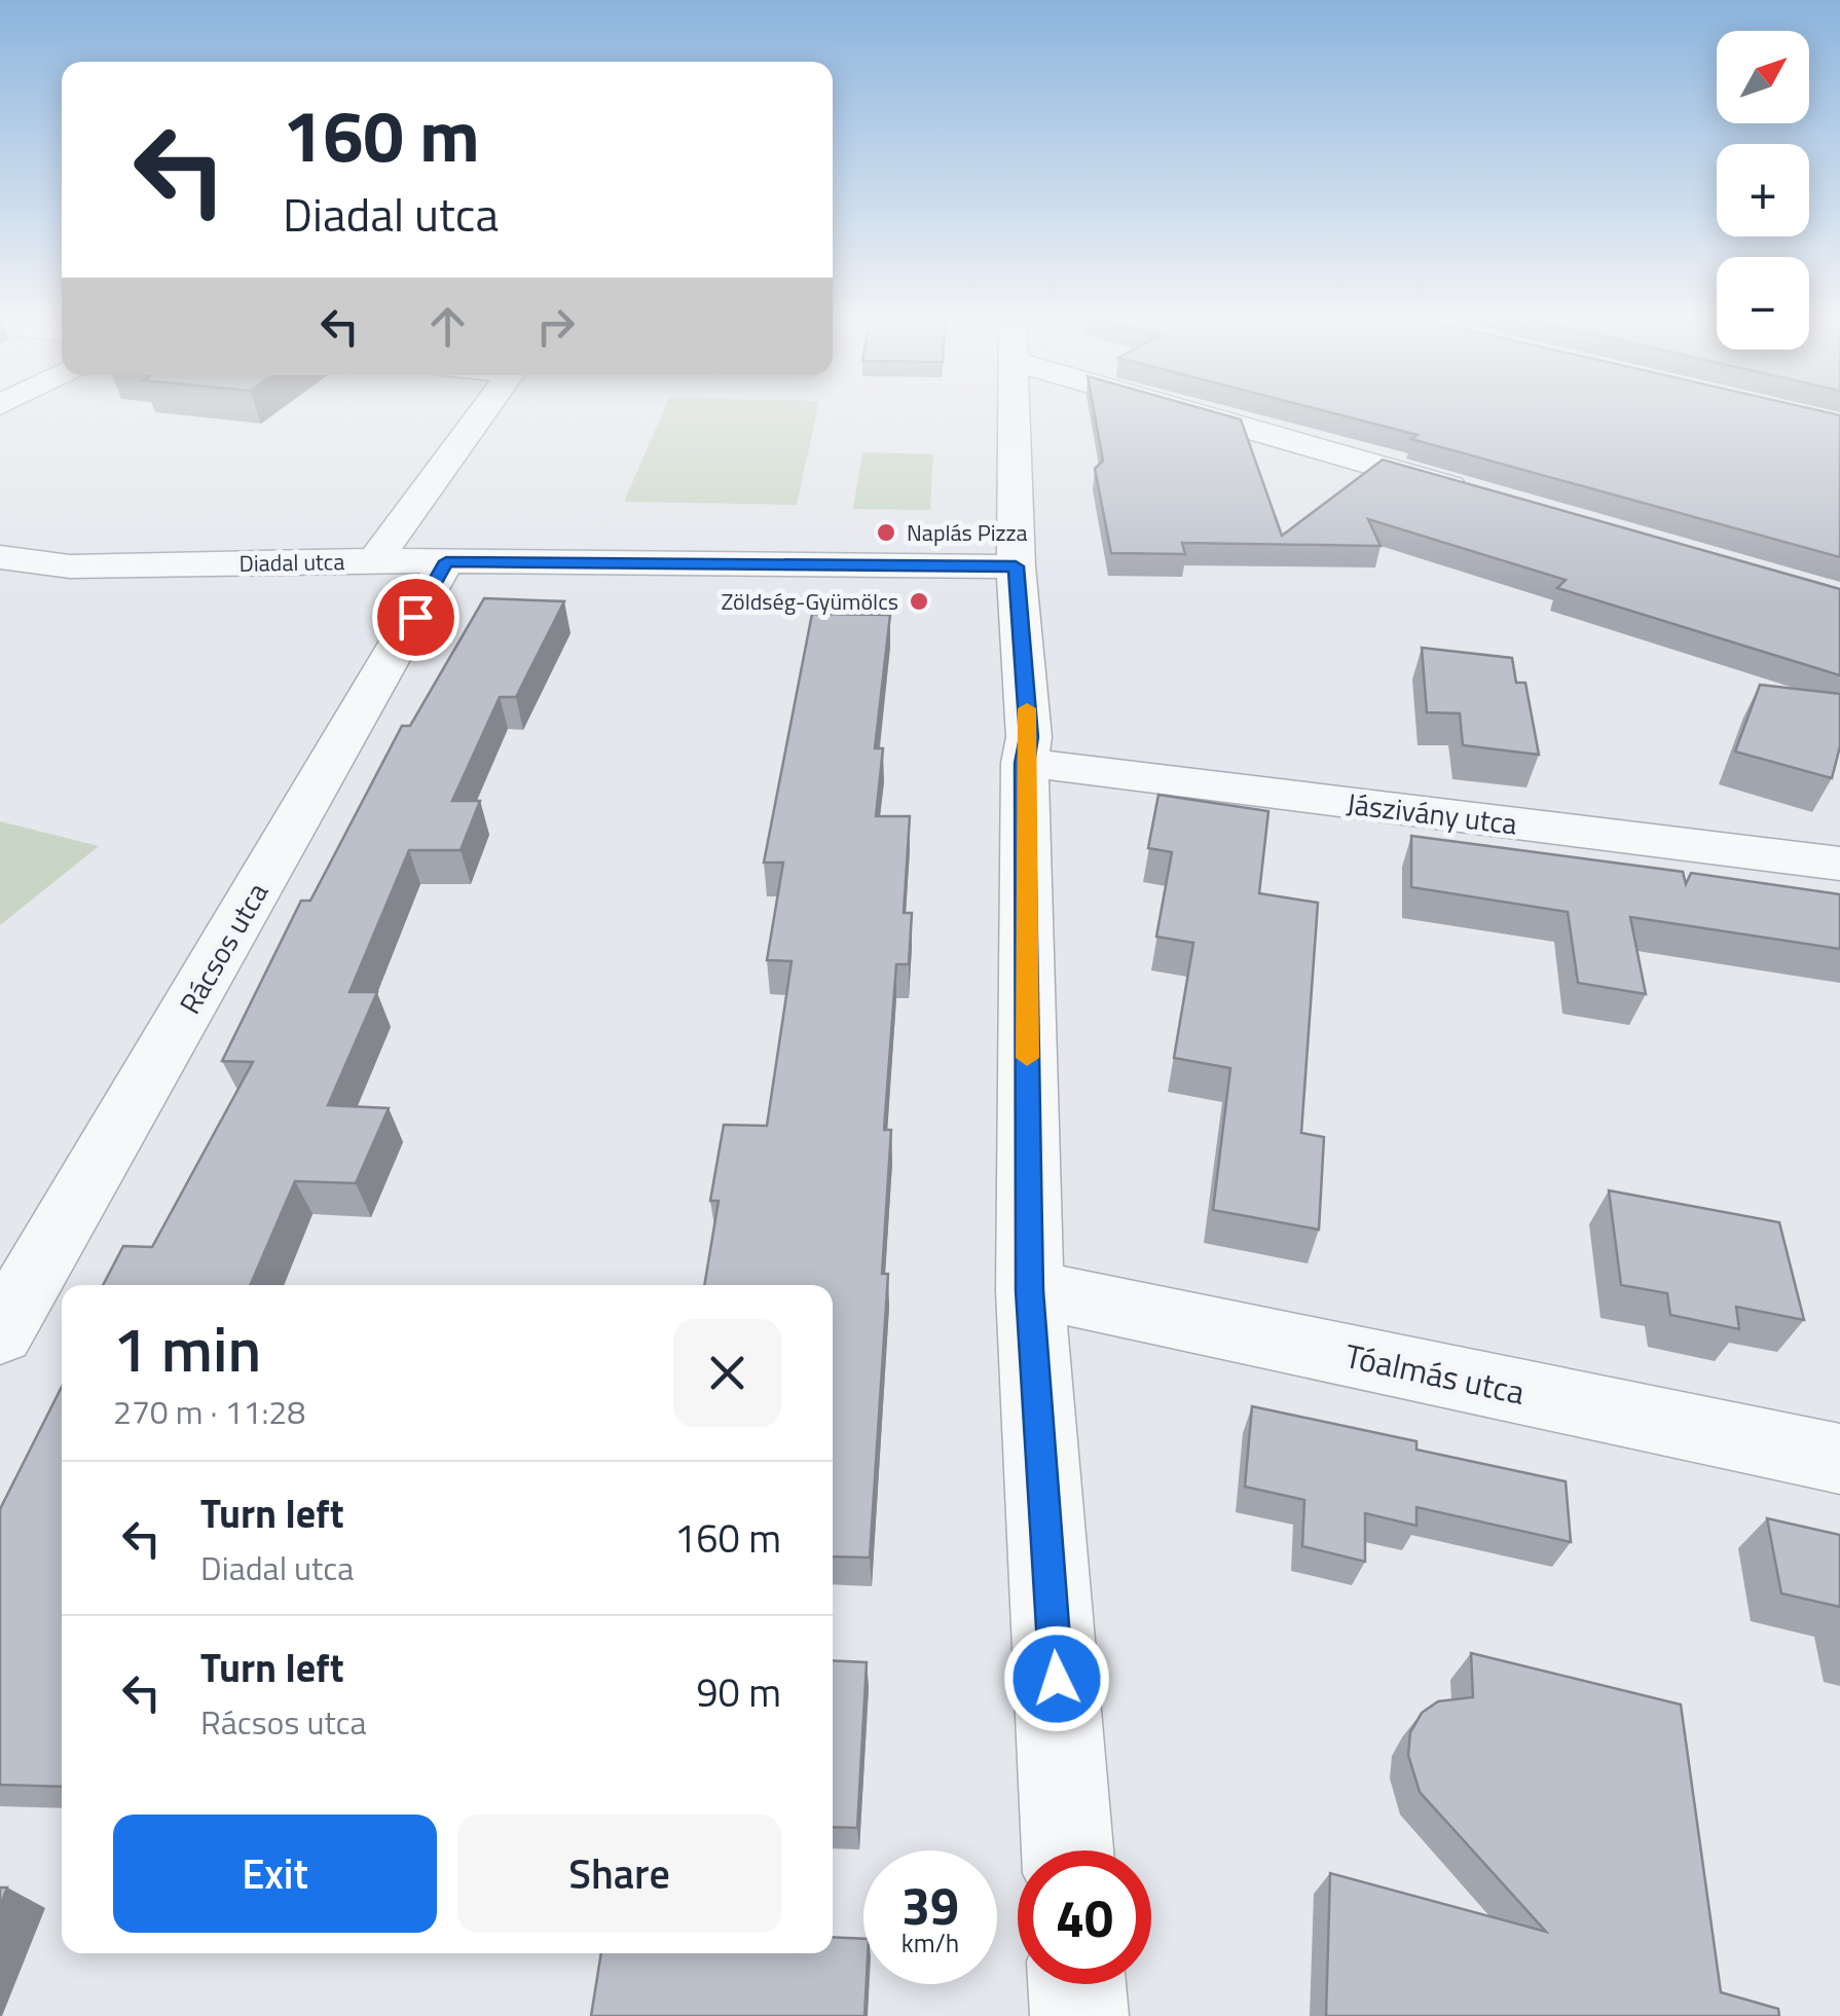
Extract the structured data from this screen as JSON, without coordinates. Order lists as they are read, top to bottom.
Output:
{
  "streets": {
    "street": [
      "Diadal utca",
      "Jászivány utca",
      "Rácsos utca",
      "Tóalmás utca"
    ]
  },
  "crossings": [
    ["Diadal utca", "Rácsos utca"]
  ],
  "places": ["Naplás Pizza", "Zöldség-Gyümölcs"],
  "north": "top right",
  "page": {
    "map_buttons": ["+", "−"],
    "turn": ["160 m", "Diadal utca"],
    "heading": ["1 min", "270 m · 11:28"],
    "list": [
      {
        "name": "Turn left",
        "note": "Diadal utca",
        "value": "160 m"
      },
      {
        "name": "Turn left",
        "note": "Rácsos utca",
        "value": "90 m"
      }
    ],
    "buttons": ["Exit", "Share"],
    "speed": "39 km/h",
    "limit": "40"
  }
}
